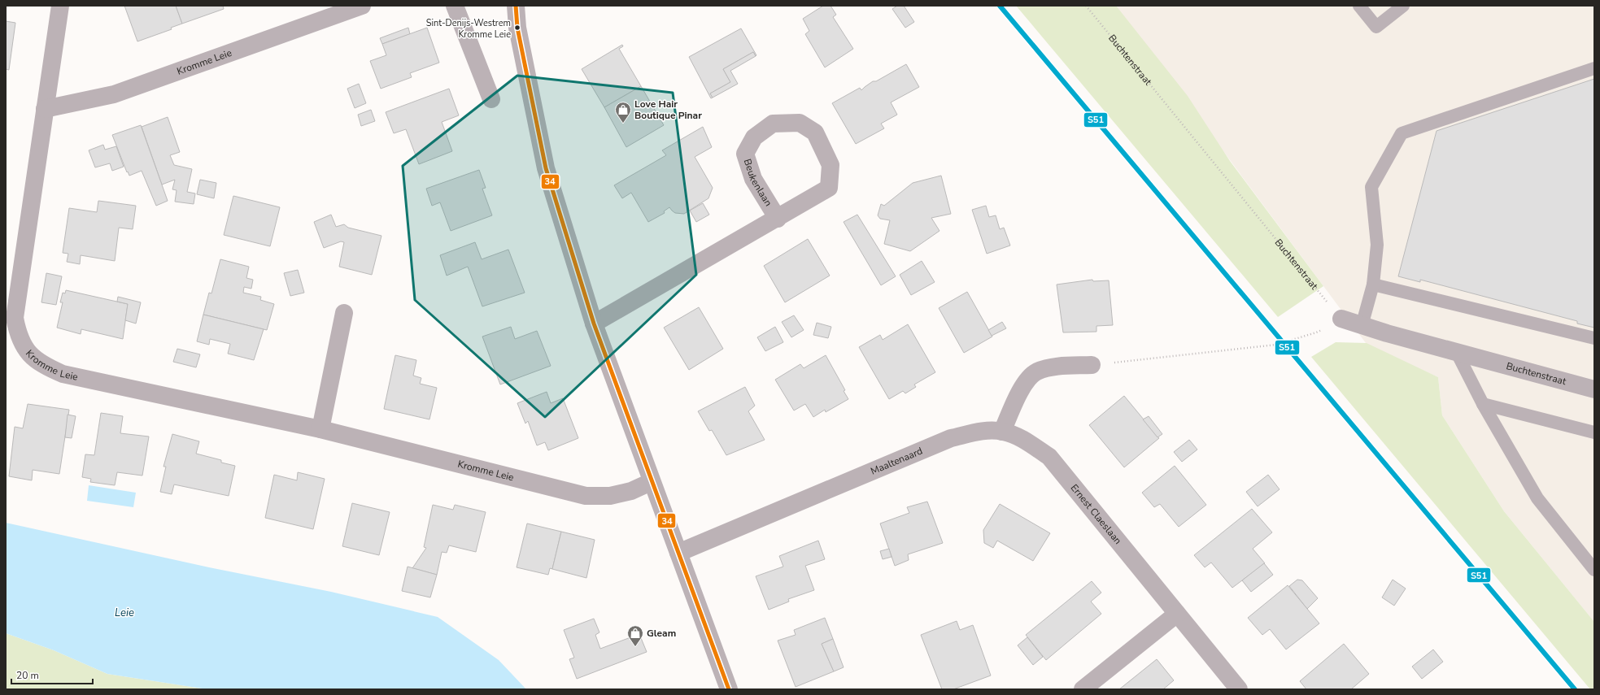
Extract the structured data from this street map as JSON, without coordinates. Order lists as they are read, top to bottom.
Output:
{
  "streets": {
    "street": [
      "Buchtenstraat",
      "Kromme Leie",
      "Beukenlaan",
      "Maaltenaard",
      "Ernest Claeslaan"
    ]
  },
  "crossings": [
    ["Maaltenaard", "Ernest Claeslaan"]
  ],
  "water": ["Leie"],
  "places": {
    "other": ["Sint-Denijs-Westrem Kromme Leie"],
    "shop": ["Love Hair Boutique Pinar", "Gleam"]
  },
  "lines": ["transit line S51", "transit line 34"],
  "scale_bar": "20 m"
}
